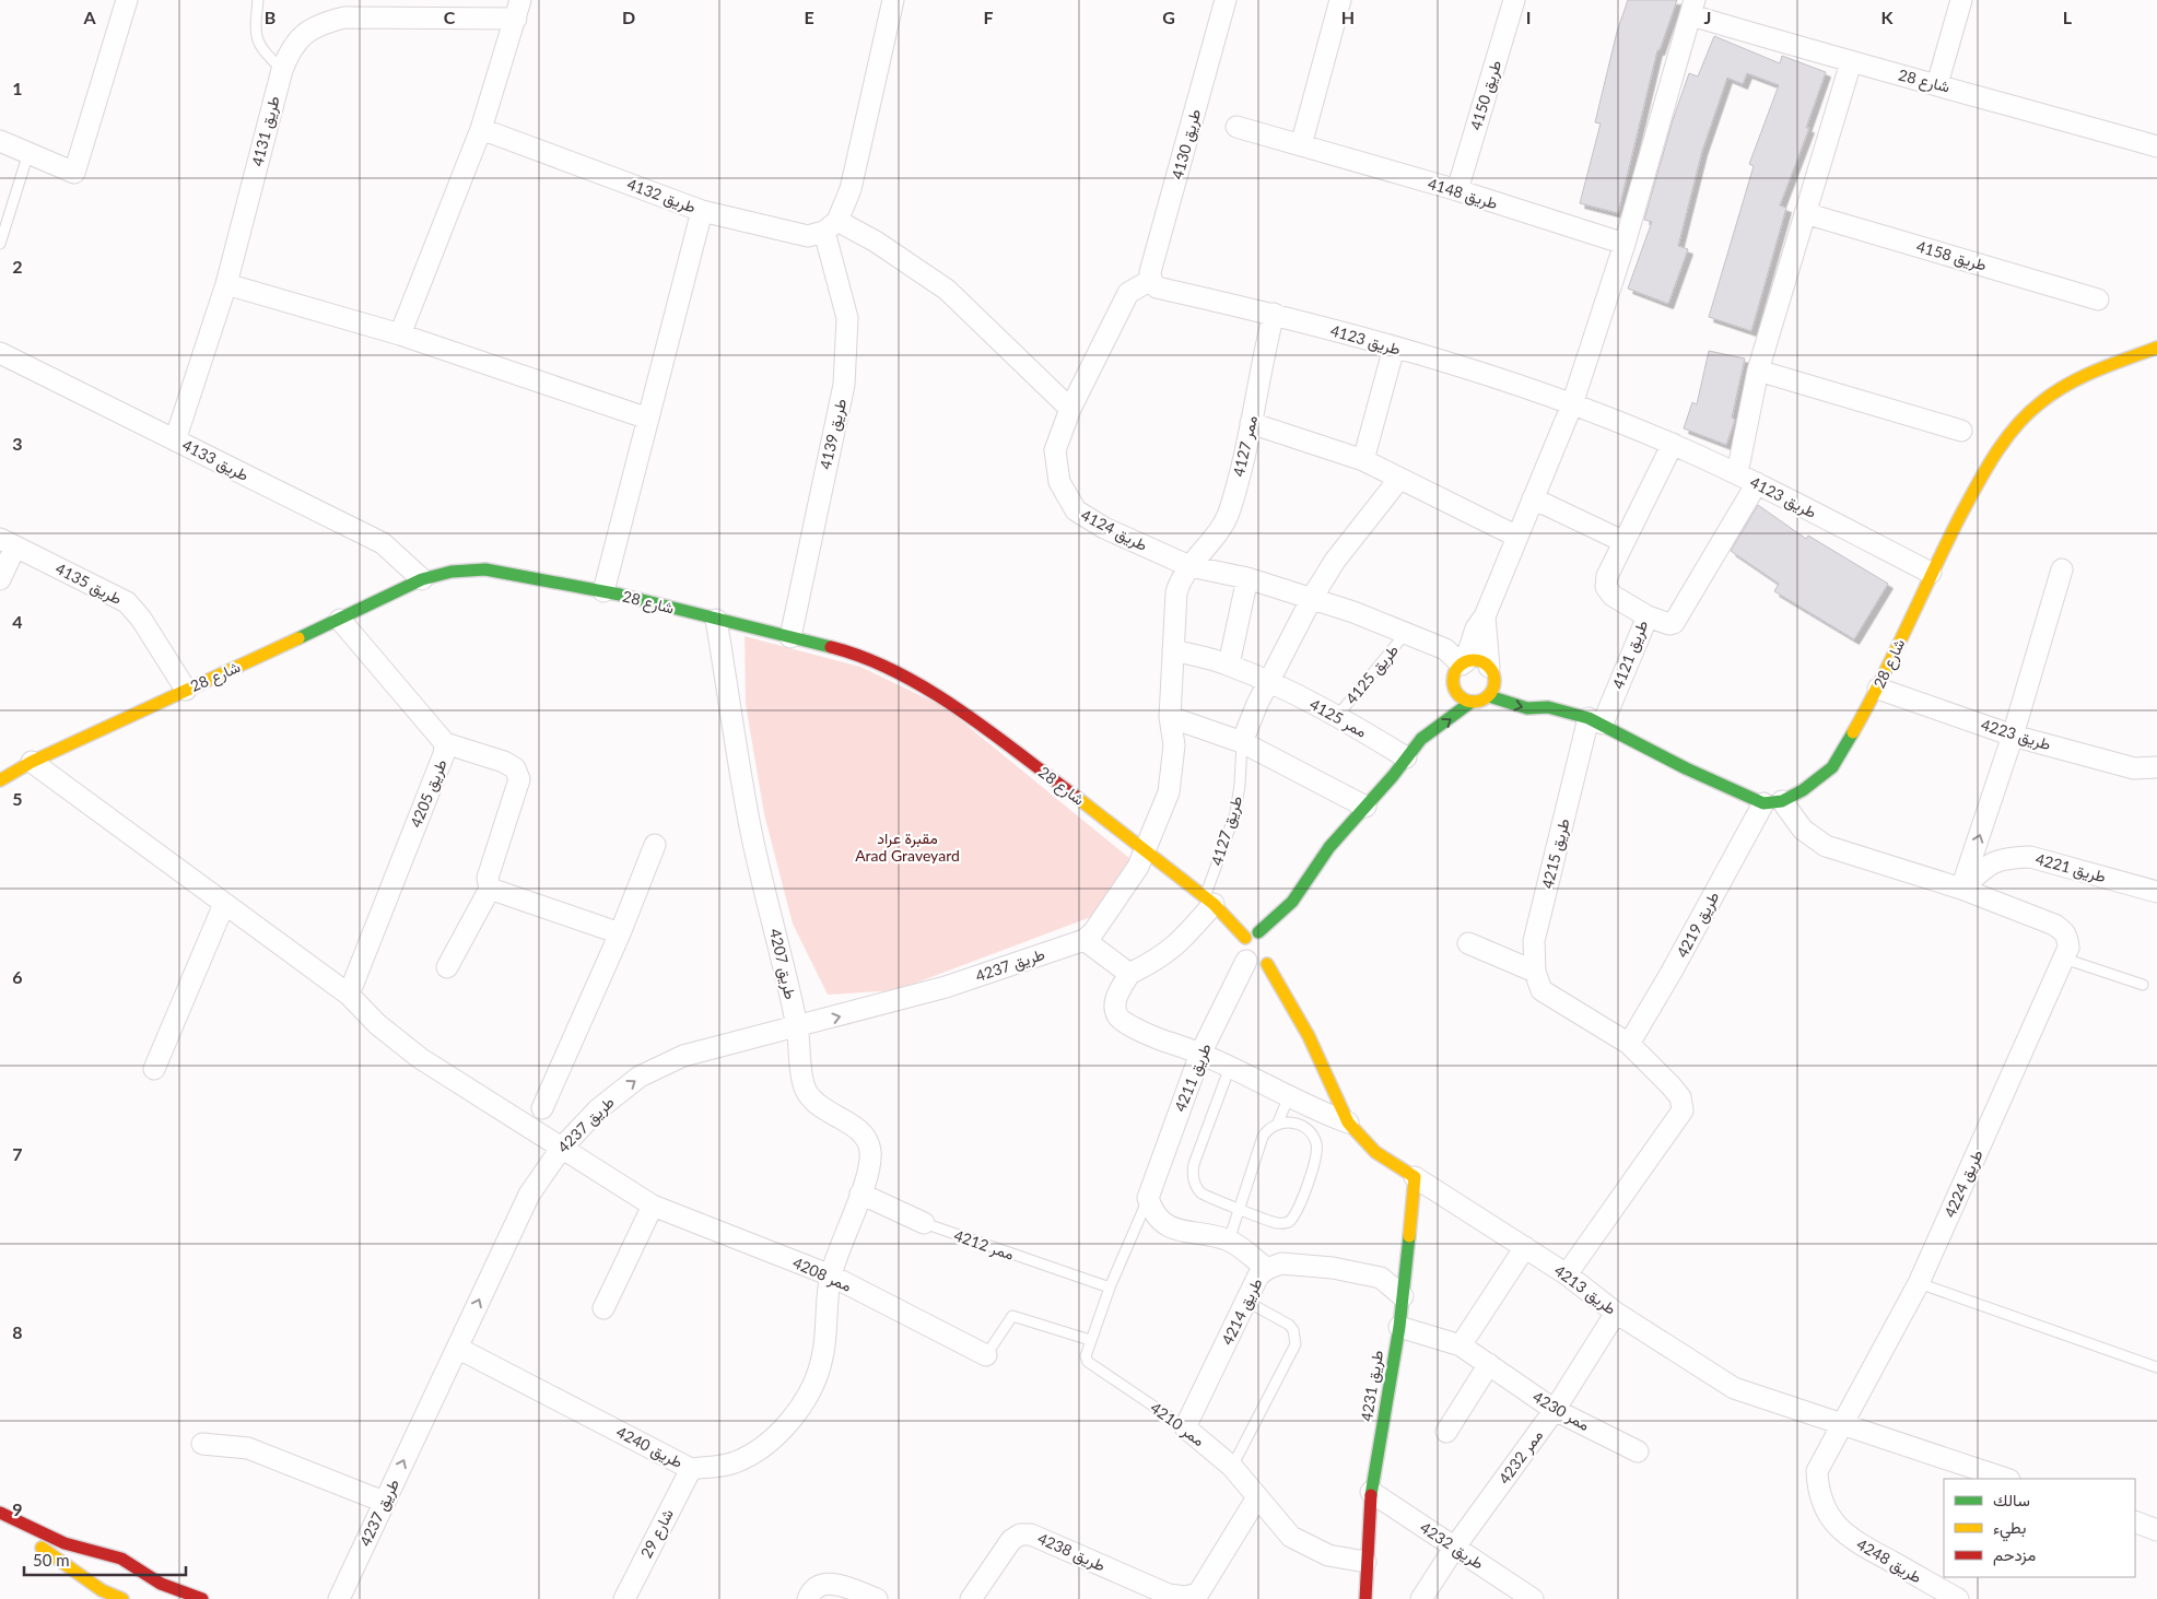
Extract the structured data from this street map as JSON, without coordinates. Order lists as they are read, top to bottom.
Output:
{
  "streets": {
    "street": [
      "شارع 28",
      "طريق 4150",
      "طريق 4131",
      "طريق 4130",
      "طريق 4148",
      "طريق 4132",
      "طريق 4158",
      "طريق 4123",
      "طريق 4139",
      "ممر 4127",
      "طريق 4133",
      "طريق 4124",
      "طريق 4135",
      "طريق 4121",
      "ممر 4125",
      "طريق 4223",
      "طريق 4205",
      "طريق 4127",
      "طريق 4215",
      "طريق 4221",
      "طريق 4219",
      "طريق 4207",
      "طريق 4237",
      "طريق 4211",
      "طريق 4224",
      "ممر 4212",
      "ممر 4208",
      "طريق 4213",
      "طريق 4214",
      "طريق 4231",
      "ممر 4230",
      "ممر 4210",
      "طريق 4240",
      "ممر 4232",
      "شارع 29",
      "طريق 4232",
      "طريق 4238",
      "طريق 4248"
    ],
    "lane": ["طريق 4125"]
  },
  "crossings": [
    ["شارع 28", "طريق 4132"],
    ["شارع 28", "طريق 4123"],
    ["شارع 28", "طريق 4139"],
    ["شارع 28", "طريق 4133"],
    ["شارع 28", "طريق 4135"],
    ["شارع 28", "طريق 4223"],
    ["شارع 28", "طريق 4205"],
    ["شارع 28", "طريق 4127"],
    ["شارع 28", "طريق 4219"],
    ["شارع 28", "طريق 4207"],
    ["شارع 28", "طريق 4237"],
    ["شارع 28", "طريق 4211"],
    ["شارع 28", "طريق 4213"],
    ["طريق 4150", "طريق 4148"],
    ["طريق 4131", "طريق 4132"],
    ["طريق 4131", "طريق 4133"],
    ["طريق 4130", "طريق 4123"],
    ["طريق 4130", "طريق 4124"],
    ["طريق 4123", "ممر 4127"],
    ["طريق 4123", "طريق 4124"],
    ["طريق 4123", "طريق 4121"],
    ["ممر 4127", "طريق 4124"],
    ["ممر 4127", "طريق 4237"],
    ["طريق 4124", "طريق 4125"],
    ["طريق 4124", "طريق 4237"],
    ["طريق 4121", "طريق 4215"],
    ["طريق 4125", "ممر 4125"],
    ["ممر 4125", "طريق 4127"],
    ["طريق 4221", "طريق 4224"],
    ["طريق 4207", "طريق 4237"],
    ["طريق 4207", "ممر 4212"],
    ["طريق 4207", "ممر 4208"],
    ["طريق 4207", "طريق 4240"],
    ["طريق 4237", "ممر 4208"],
    ["طريق 4237", "طريق 4240"],
    ["طريق 4211", "ممر 4212"],
    ["طريق 4211", "طريق 4213"],
    ["طريق 4211", "ممر 4210"],
    ["طريق 4224", "طريق 4213"],
    ["طريق 4224", "طريق 4248"],
    ["ممر 4208", "طريق 4240"],
    ["طريق 4213", "طريق 4231"],
    ["طريق 4213", "ممر 4232"],
    ["طريق 4213", "طريق 4248"],
    ["طريق 4214", "طريق 4231"],
    ["طريق 4214", "ممر 4210"],
    ["طريق 4231", "ممر 4230"],
    ["طريق 4231", "ممر 4210"],
    ["طريق 4231", "طريق 4232"],
    ["ممر 4230", "ممر 4232"],
    ["طريق 4240", "شارع 29"],
    ["ممر 4232", "طريق 4232"]
  ],
  "one_way": ["طريق 4237"],
  "parks": ["مقبرة عراد Arad Graveyard"],
  "legend": ["سالك", "بطيء", "مزدحم"],
  "scale_bar": "50 m",
  "grid": {
    "columns": [
      "A",
      "B",
      "C",
      "D",
      "E",
      "F",
      "G",
      "H",
      "I",
      "J",
      "K",
      "L"
    ],
    "rows": [
      "1",
      "2",
      "3",
      "4",
      "5",
      "6",
      "7",
      "8",
      "9"
    ]
  }
}
